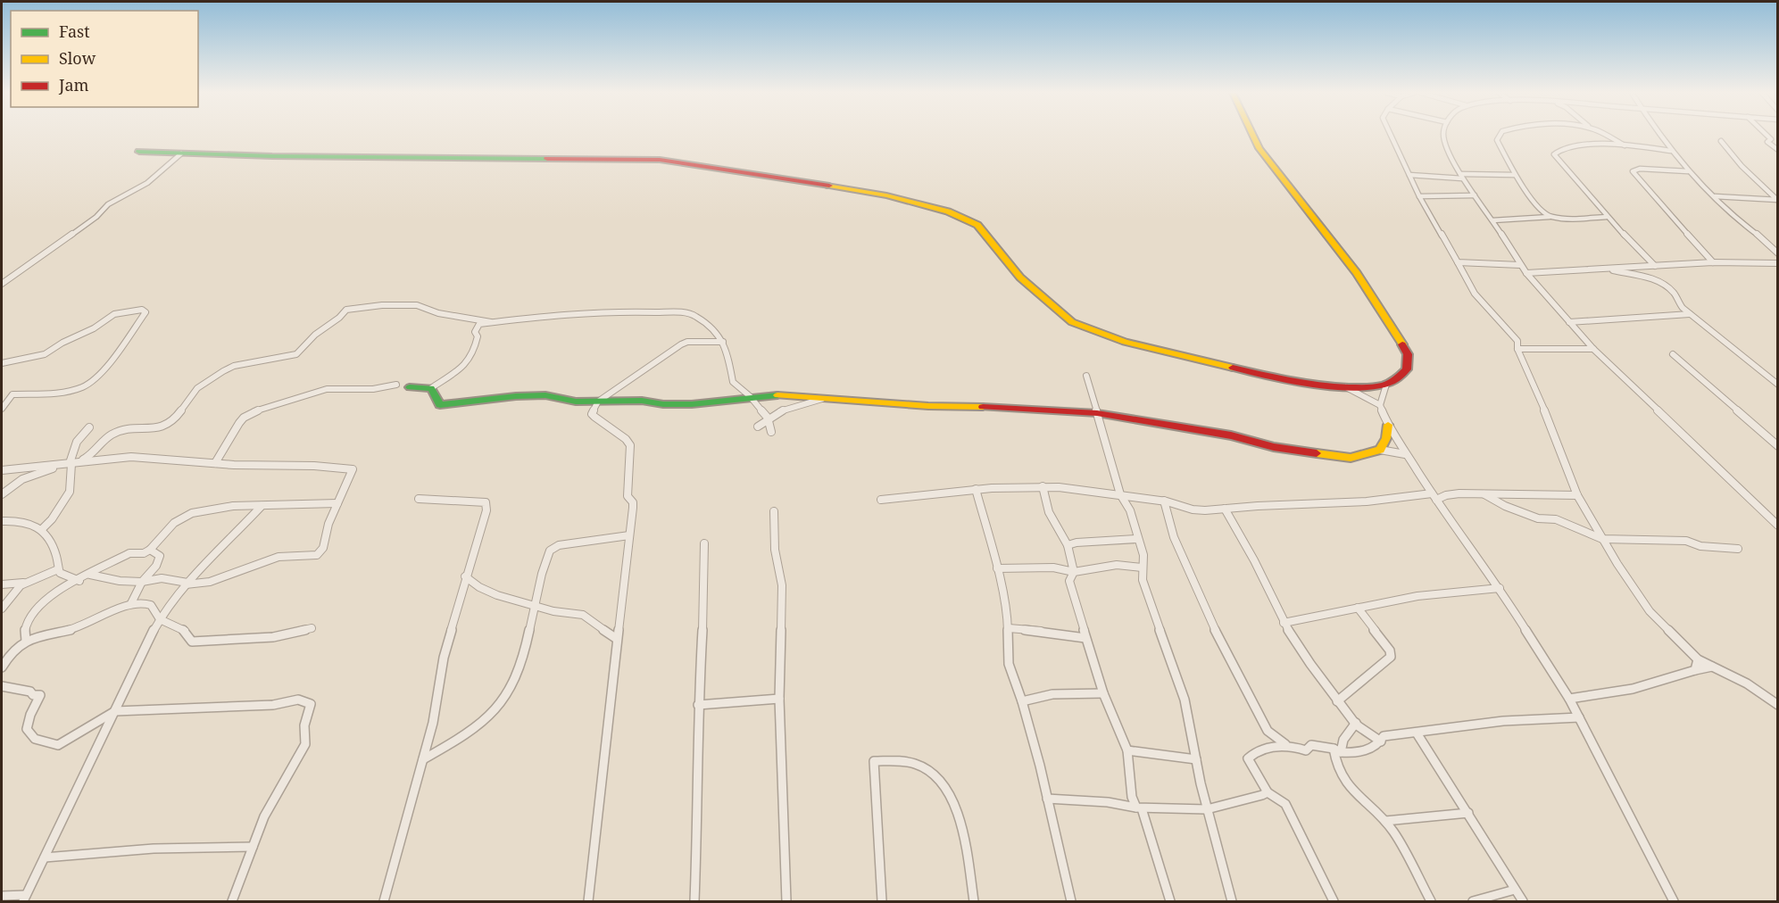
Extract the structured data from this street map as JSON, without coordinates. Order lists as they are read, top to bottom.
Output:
{
  "legend": ["Fast", "Slow", "Jam"]
}
